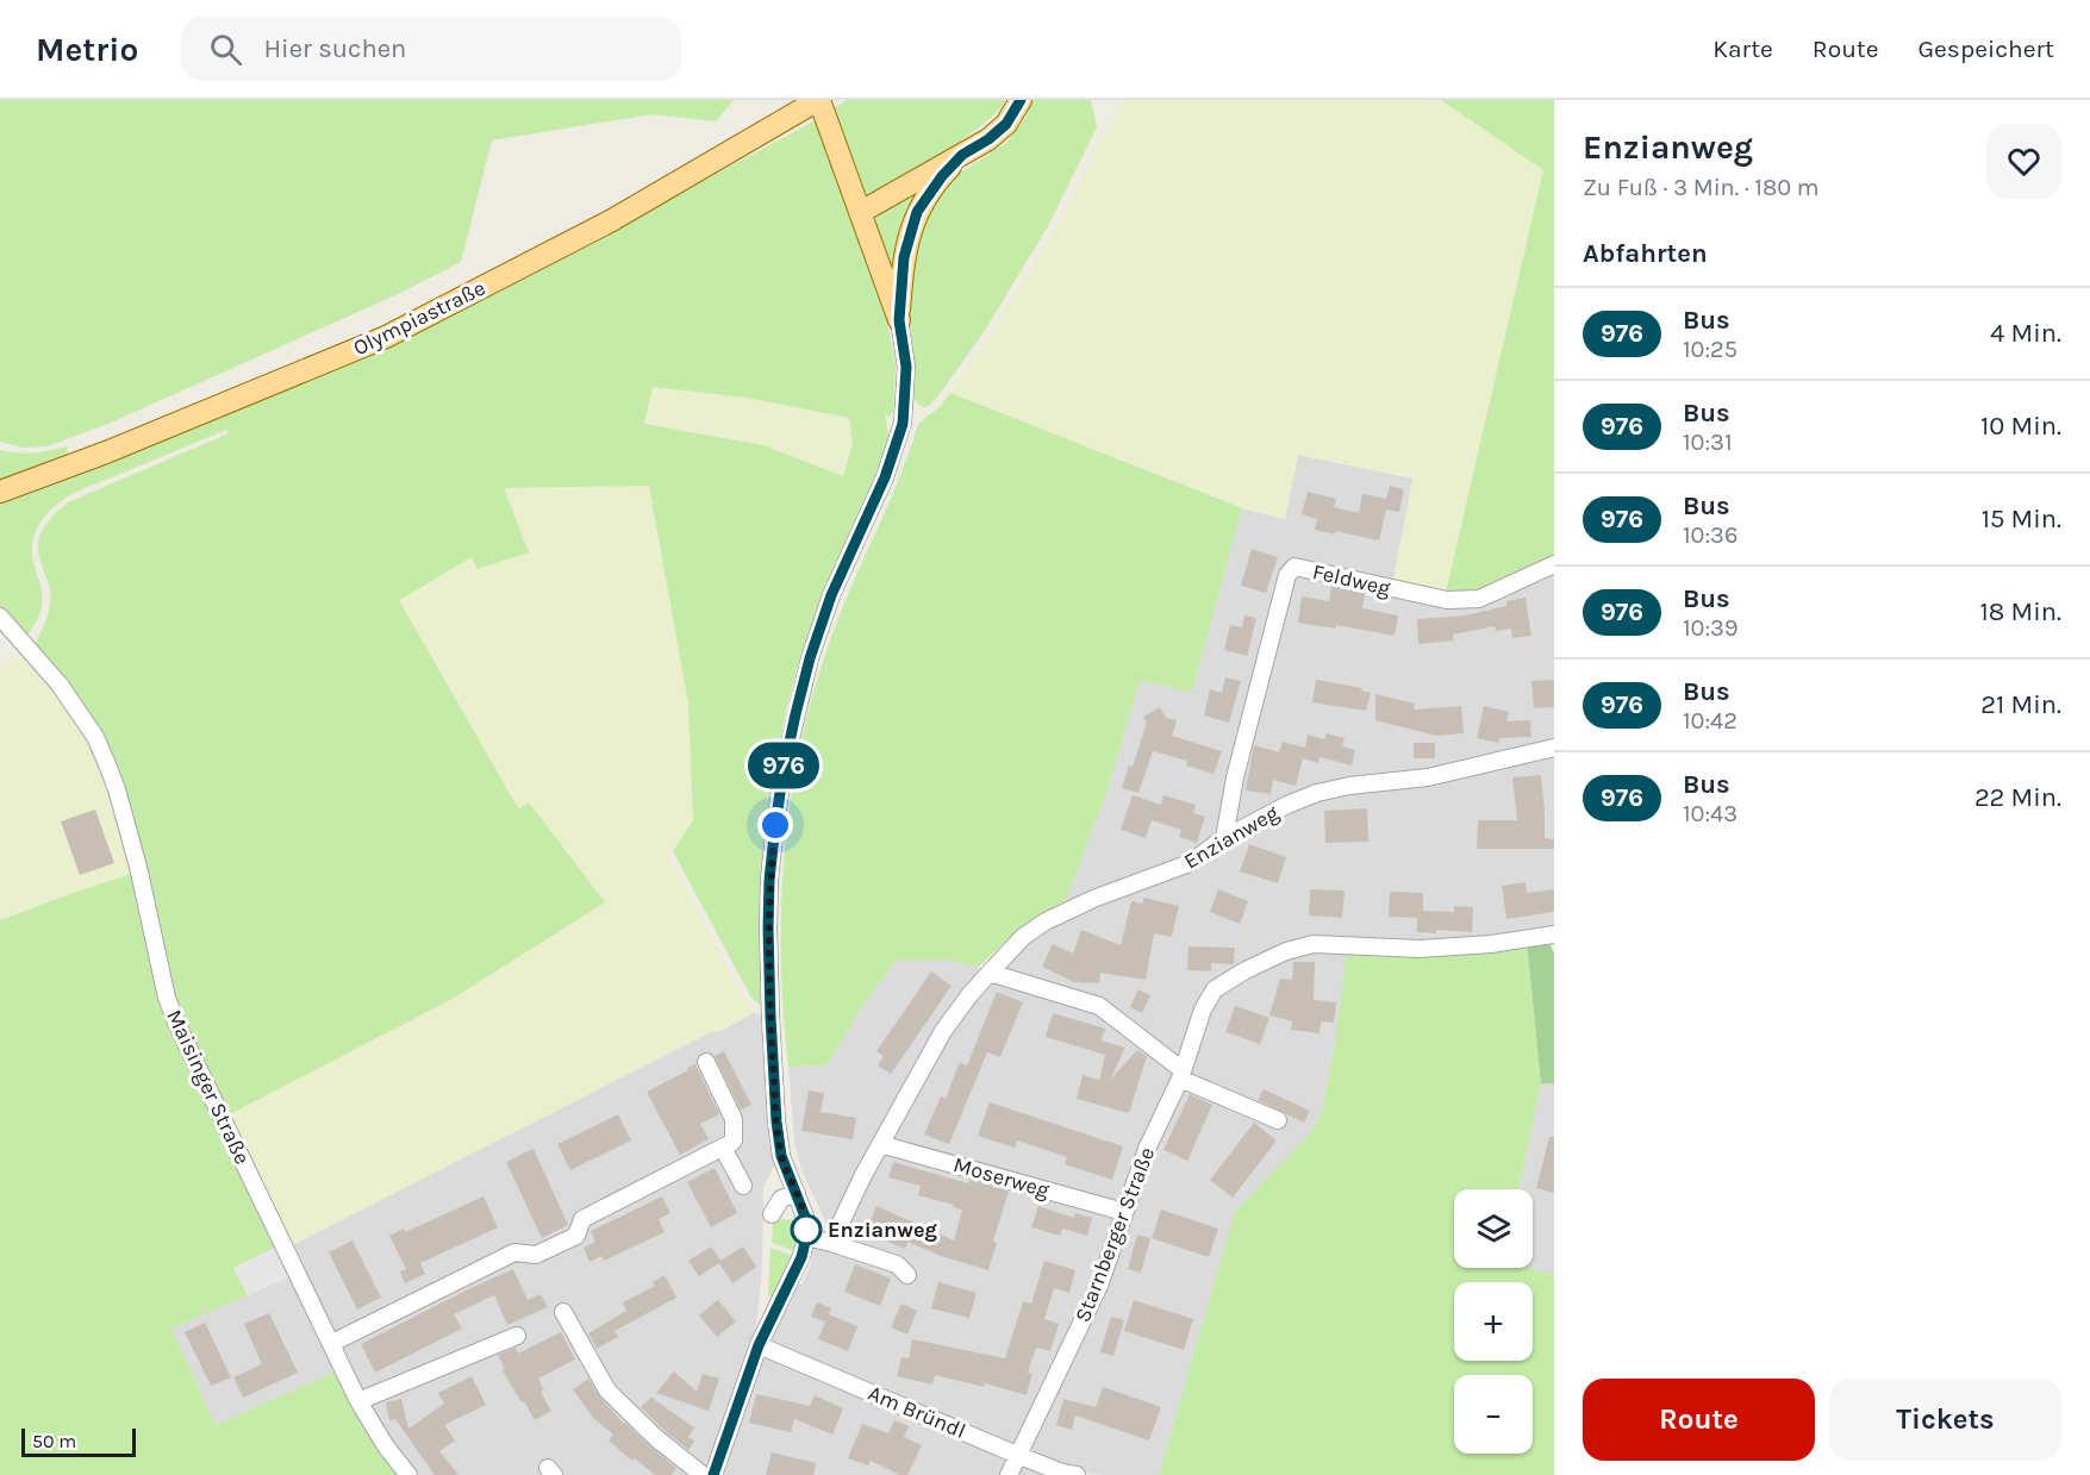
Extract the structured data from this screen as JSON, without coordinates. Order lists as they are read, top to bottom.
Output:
{
  "streets": {
    "main road": ["Olympiastraße"],
    "street": [
      "Feldweg",
      "Enzianweg",
      "Maisinger Straße",
      "Moserweg",
      "Starnberger Straße",
      "Am Bründl"
    ]
  },
  "crossings": [
    ["Feldweg", "Enzianweg"],
    ["Enzianweg", "Moserweg"],
    ["Moserweg", "Starnberger Straße"],
    ["Starnberger Straße", "Am Bründl"]
  ],
  "places": ["Enzianweg"],
  "lines": ["bus line 976"],
  "scale_bar": "50 m",
  "page": {
    "header": "Metrio",
    "search": "Hier suchen",
    "nav": ["Karte", "Route", "Gespeichert"],
    "on_map": "976",
    "heading": [
      ["Enzianweg", "Zu Fuß · 3 Min. · 180 m"],
      "Abfahrten"
    ],
    "list": [
      {
        "mark": "976",
        "name": "Bus",
        "note": "10:25",
        "value": "4 Min."
      },
      {
        "mark": "976",
        "name": "Bus",
        "note": "10:31",
        "value": "10 Min."
      },
      {
        "mark": "976",
        "name": "Bus",
        "note": "10:36",
        "value": "15 Min."
      },
      {
        "mark": "976",
        "name": "Bus",
        "note": "10:39",
        "value": "18 Min."
      },
      {
        "mark": "976",
        "name": "Bus",
        "note": "10:42",
        "value": "21 Min."
      },
      {
        "mark": "976",
        "name": "Bus",
        "note": "10:43",
        "value": "22 Min."
      }
    ],
    "map_buttons": ["+", "−"],
    "buttons": ["Route", "Tickets"],
    "scale": "50 m"
  }
}
